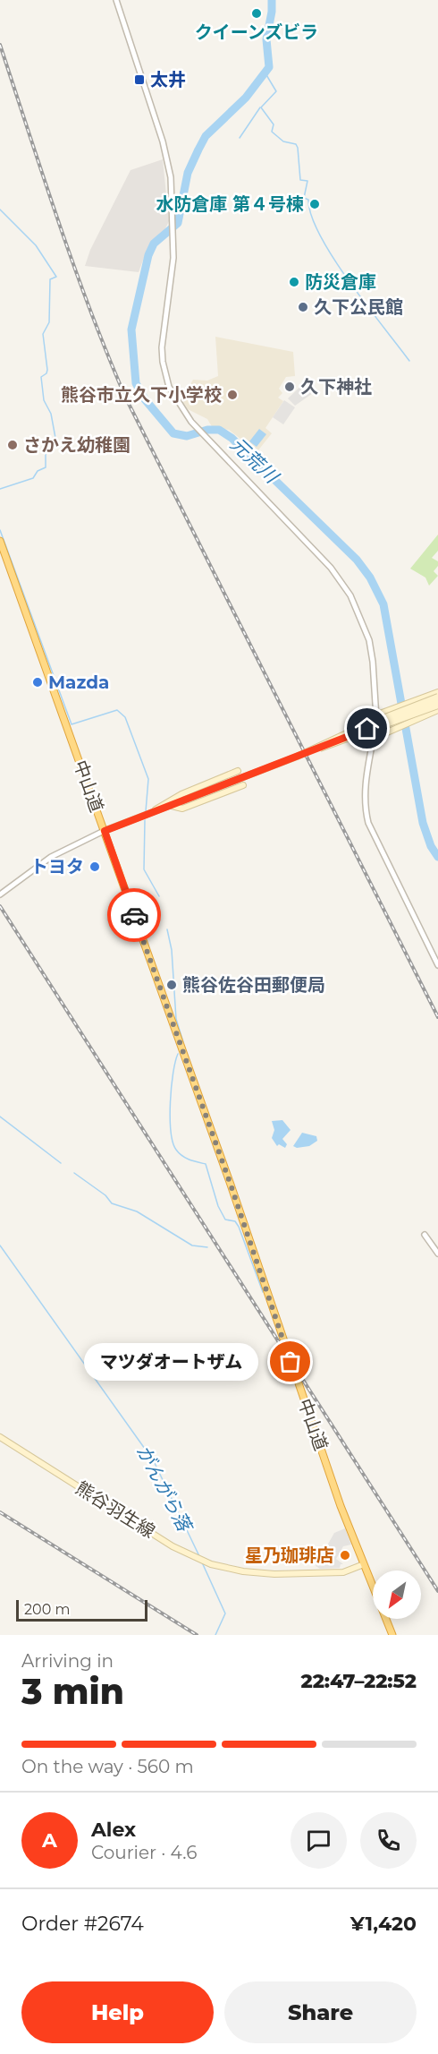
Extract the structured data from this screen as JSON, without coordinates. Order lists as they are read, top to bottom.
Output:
{
  "streets": {
    "highway": ["中山道"],
    "main road": ["熊谷羽生線"]
  },
  "crossings": [
    ["中山道", "熊谷羽生線"]
  ],
  "water": ["元荒川", "がんがら落"],
  "places": {
    "other": [
      "クイーンズビラ",
      "水防倉庫 第４号楝",
      "防災倉庫",
      "久下公民館",
      "久下神社",
      "熊谷市立久下小学校",
      "さかえ幼稚園",
      "Mazda",
      "トヨタ",
      "熊谷佐谷田郵便局",
      "マツダオートザム",
      "星乃珈琲店"
    ],
    "transit": ["太井"]
  },
  "scale_bar": "200 m",
  "north": "bottom left",
  "page": {
    "bubble": "マツダオートザム",
    "scale": "200 m",
    "heading": ["3 min", "Arriving in", "22:47–22:52"],
    "panel": [
      "Alex",
      "Courier · 4.6",
      "Order #2674",
      "¥1,420"
    ],
    "bar": "On the way · 560 m",
    "round": "A",
    "buttons": ["Help", "Share"]
  }
}
